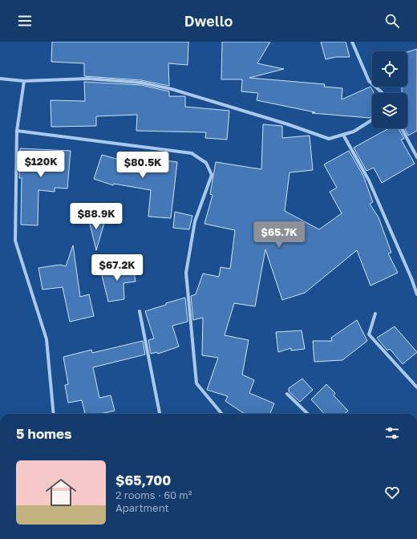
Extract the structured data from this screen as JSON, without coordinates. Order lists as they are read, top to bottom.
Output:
{
  "page": {
    "header": "Dwello",
    "price": [
      "$120K",
      "$80.5K",
      "$88.9K",
      "$65.7K",
      "$67.2K"
    ],
    "heading": "5 homes",
    "list": [
      {
        "name": "$65,700",
        "note": "2 rooms · 60 m² · Apartment"
      }
    ]
  }
}
